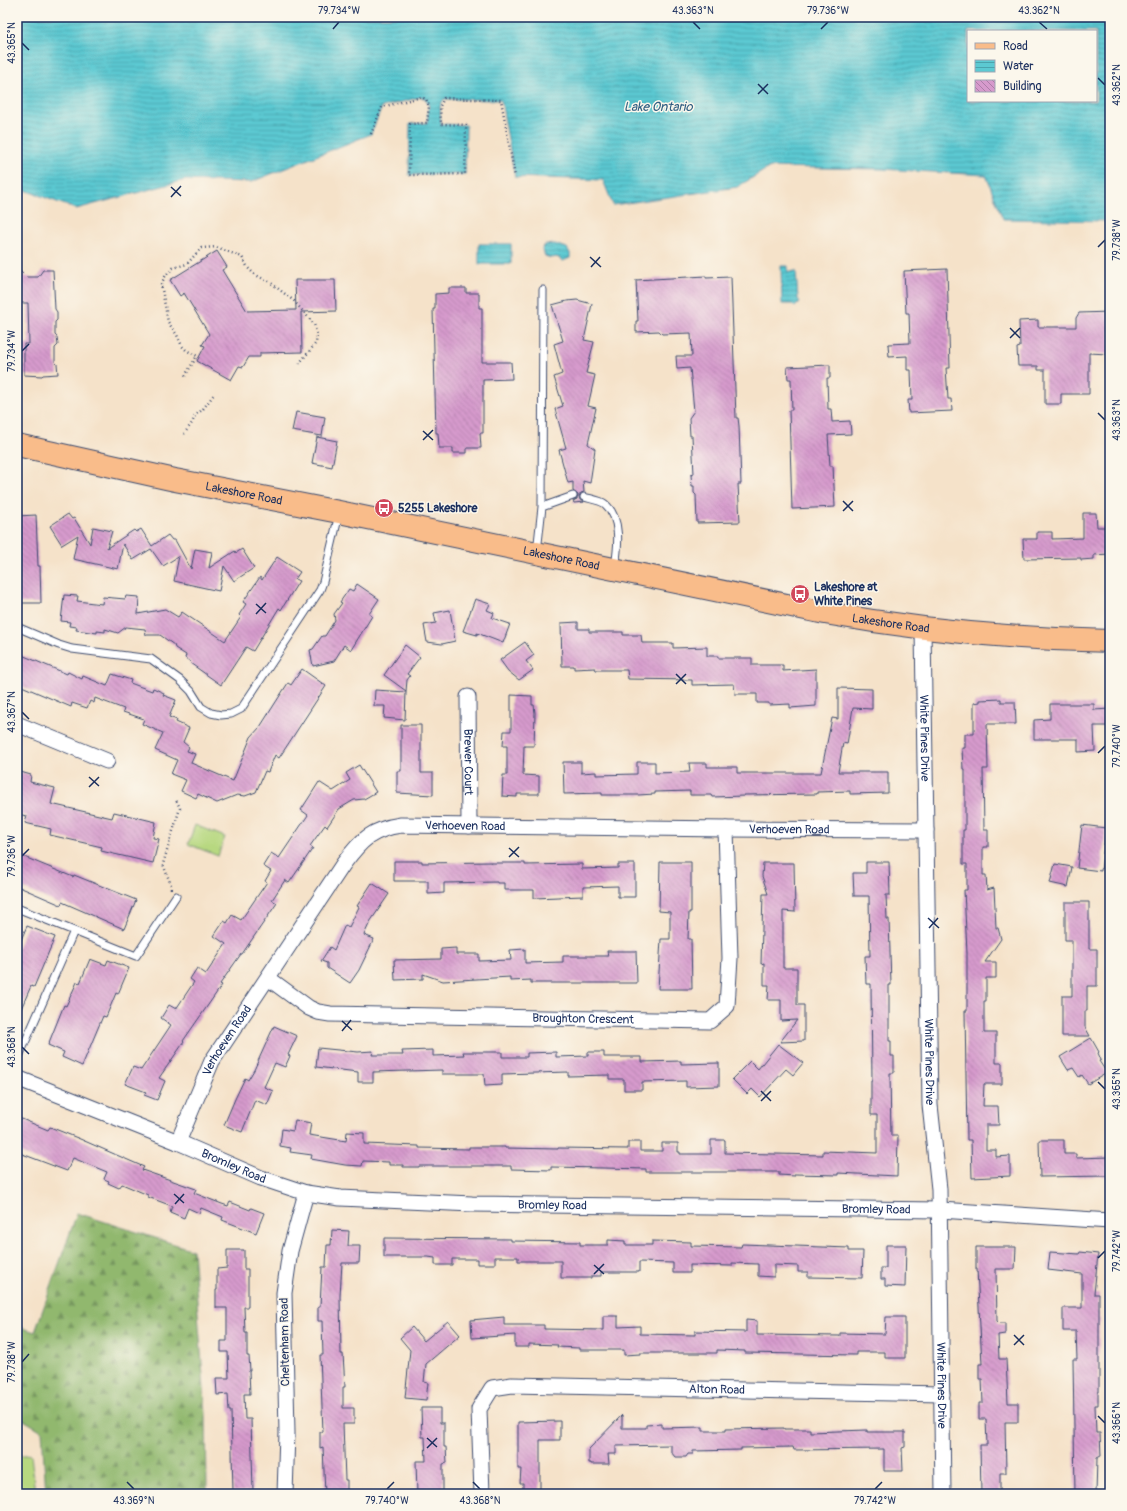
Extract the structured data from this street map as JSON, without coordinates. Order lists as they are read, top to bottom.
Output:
{
  "streets": {
    "main road": ["Lakeshore Road"],
    "street": [
      "White Pines Drive",
      "Brewer Court",
      "Verhoeven Road",
      "Broughton Crescent",
      "Bromley Road",
      "Cheltenham Road",
      "Alton Road"
    ]
  },
  "crossings": [
    ["Lakeshore Road", "White Pines Drive"],
    ["White Pines Drive", "Verhoeven Road"],
    ["White Pines Drive", "Bromley Road"],
    ["White Pines Drive", "Alton Road"],
    ["Brewer Court", "Verhoeven Road"],
    ["Verhoeven Road", "Broughton Crescent"],
    ["Verhoeven Road", "Bromley Road"],
    ["Bromley Road", "Cheltenham Road"]
  ],
  "water": ["Lake Ontario"],
  "places": {
    "bus stop": ["5255 Lakeshore", "Lakeshore at White Pines"]
  },
  "legend": ["Road", "Water", "Building"],
  "coordinates": [
    "79.734°W",
    "43.363°N",
    "79.736°W",
    "43.362°N",
    "43.365°N",
    "79.738°W",
    "43.367°N",
    "79.740°W",
    "43.368°N",
    "79.742°W",
    "43.366°N",
    "43.369°N"
  ]
}
